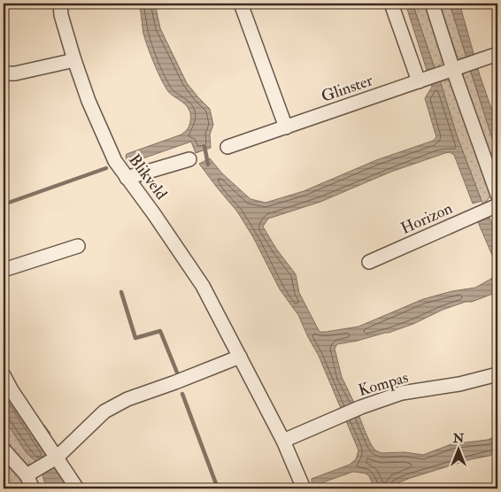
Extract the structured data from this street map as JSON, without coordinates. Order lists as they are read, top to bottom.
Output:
{
  "streets": {
    "street": [
      "Glinster",
      "Blikveld",
      "Horizon",
      "Kompas"
    ]
  },
  "crossings": [
    ["Blikveld", "Kompas"]
  ],
  "north": "top"
}
